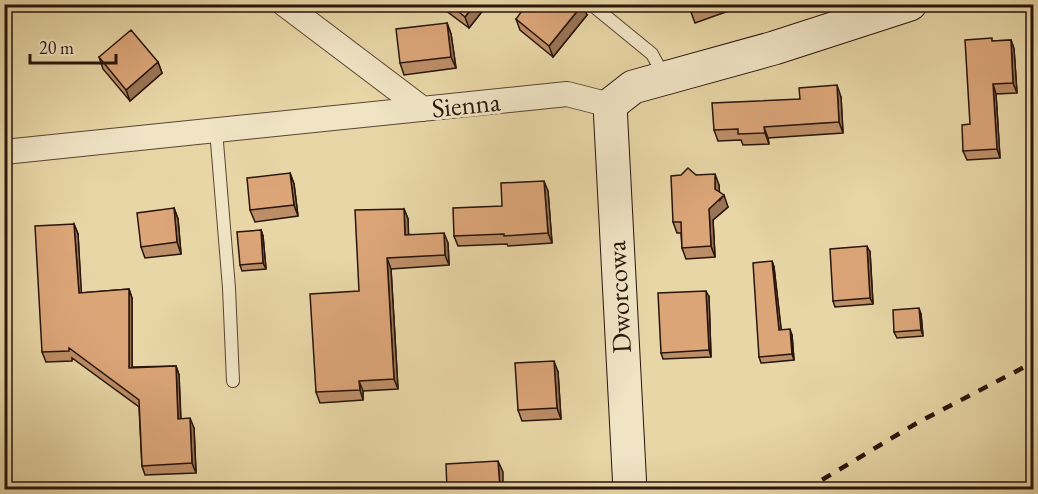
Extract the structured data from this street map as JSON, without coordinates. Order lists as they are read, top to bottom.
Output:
{
  "streets": {
    "street": ["Sienna", "Dworcowa"]
  },
  "crossings": [
    ["Sienna", "Dworcowa"]
  ],
  "scale_bar": "20 m"
}
